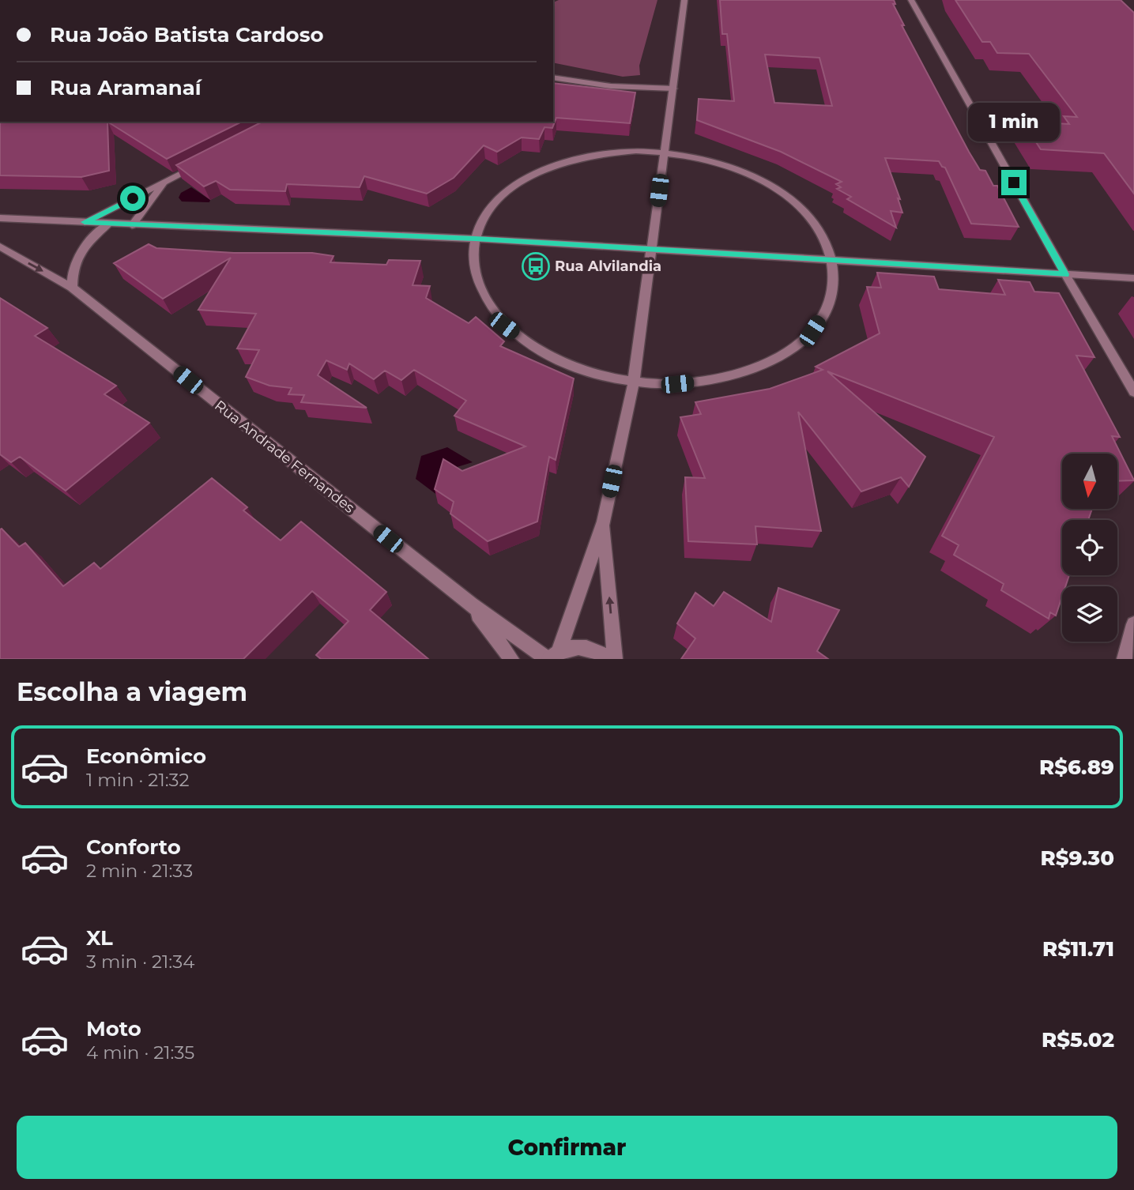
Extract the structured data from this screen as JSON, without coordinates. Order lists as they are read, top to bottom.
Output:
{
  "streets": {
    "street": ["Rua Andrade Fernandes"]
  },
  "places": {
    "bus stop": ["Rua Alvilandia"]
  },
  "north": "bottom",
  "page": {
    "banner": ["Rua João Batista Cardoso", "Rua Aramanaí"],
    "bubble": "1 min",
    "heading": "Escolha a viagem",
    "list": [
      {
        "name": "Econômico",
        "note": "1 min · 21:32",
        "value": "R$6.89"
      },
      {
        "name": "Conforto",
        "note": "2 min · 21:33",
        "value": "R$9.30"
      },
      {
        "name": "XL",
        "note": "3 min · 21:34",
        "value": "R$11.71"
      },
      {
        "name": "Moto",
        "note": "4 min · 21:35",
        "value": "R$5.02"
      }
    ],
    "buttons": "Confirmar"
  }
}
